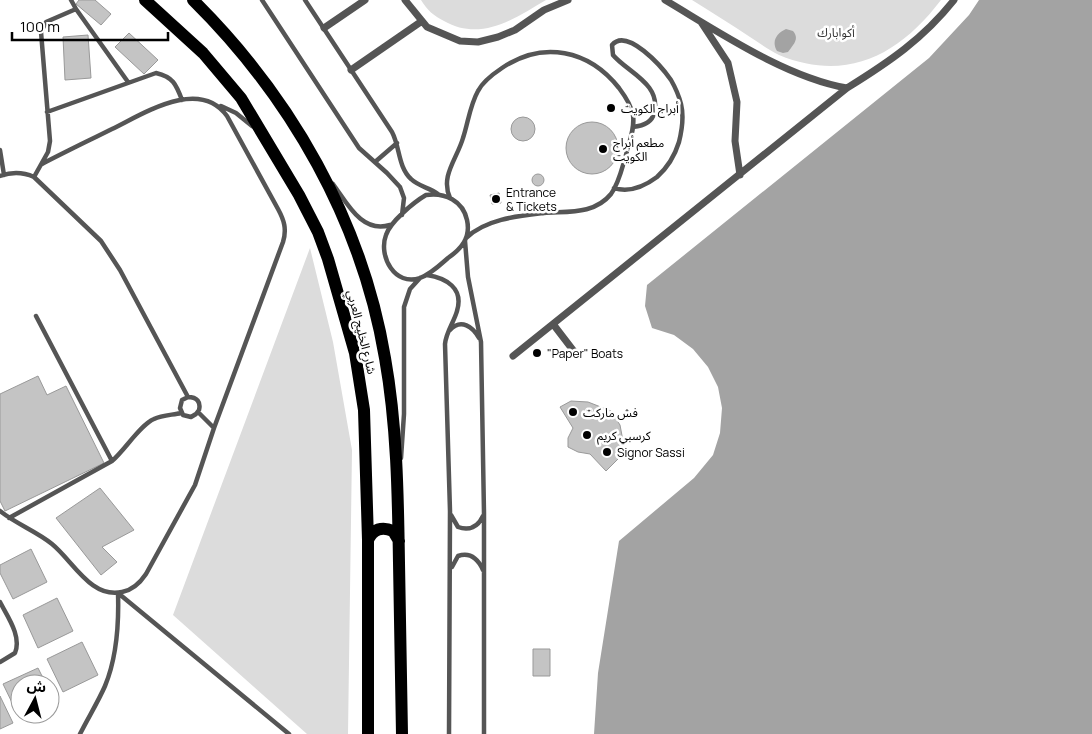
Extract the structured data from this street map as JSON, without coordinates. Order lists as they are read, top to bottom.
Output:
{
  "streets": {
    "main road": ["شارع الخليج العربي"]
  },
  "parks": ["أكوابارك"],
  "places": [
    "أبراج الكويت",
    "مطعم أبراج الكويت",
    "Entrance & Tickets",
    "\"Paper\" Boats",
    "فش ماركت",
    "كرسبي كريم",
    "Signor Sassi"
  ],
  "scale_bar": "100 m",
  "north": "top"
}
